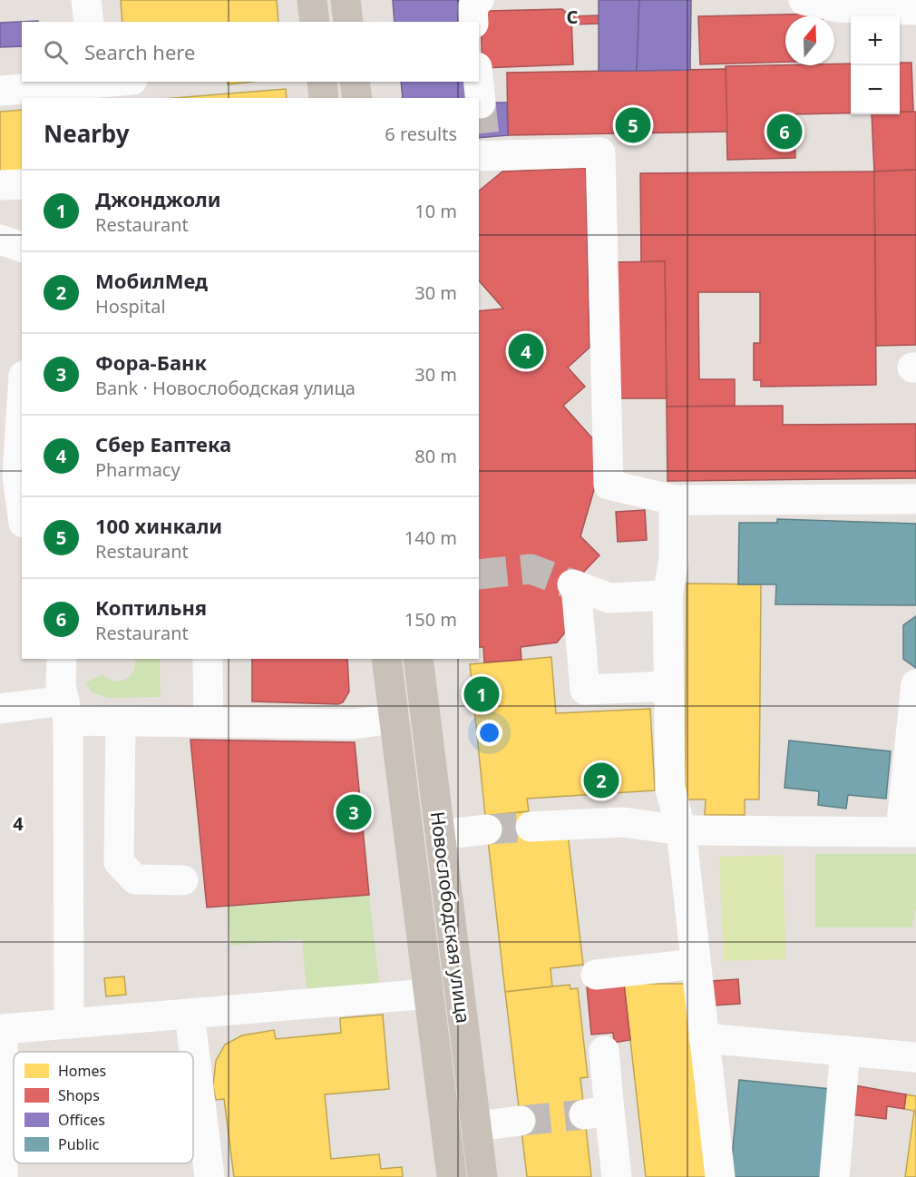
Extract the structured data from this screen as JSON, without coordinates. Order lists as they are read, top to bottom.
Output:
{
  "streets": {
    "main road": ["Новослободская улица"]
  },
  "legend": [
    "Homes",
    "Shops",
    "Offices",
    "Public"
  ],
  "north": "top",
  "page": {
    "map_buttons": ["+", "−"],
    "search": "Search here",
    "heading": ["Nearby", "6 results"],
    "pins": [
      "5",
      "6",
      "4",
      "1",
      "2",
      "3"
    ],
    "list": [
      {
        "mark": "1",
        "name": "Джонджоли",
        "note": "Restaurant",
        "value": "10 m"
      },
      {
        "mark": "2",
        "name": "МобилМед",
        "note": "Hospital",
        "value": "30 m"
      },
      {
        "mark": "3",
        "name": "Фора-Банк",
        "note": "Bank · Новослободская улица",
        "value": "30 m"
      },
      {
        "mark": "4",
        "name": "Сбер Еаптека",
        "note": "Pharmacy",
        "value": "80 m"
      },
      {
        "mark": "5",
        "name": "100 хинкали",
        "note": "Restaurant",
        "value": "140 m"
      },
      {
        "mark": "6",
        "name": "Коптильня",
        "note": "Restaurant",
        "value": "150 m"
      }
    ]
  },
  "grid": {
    "columns": ["C"],
    "rows": ["4"]
  }
}
